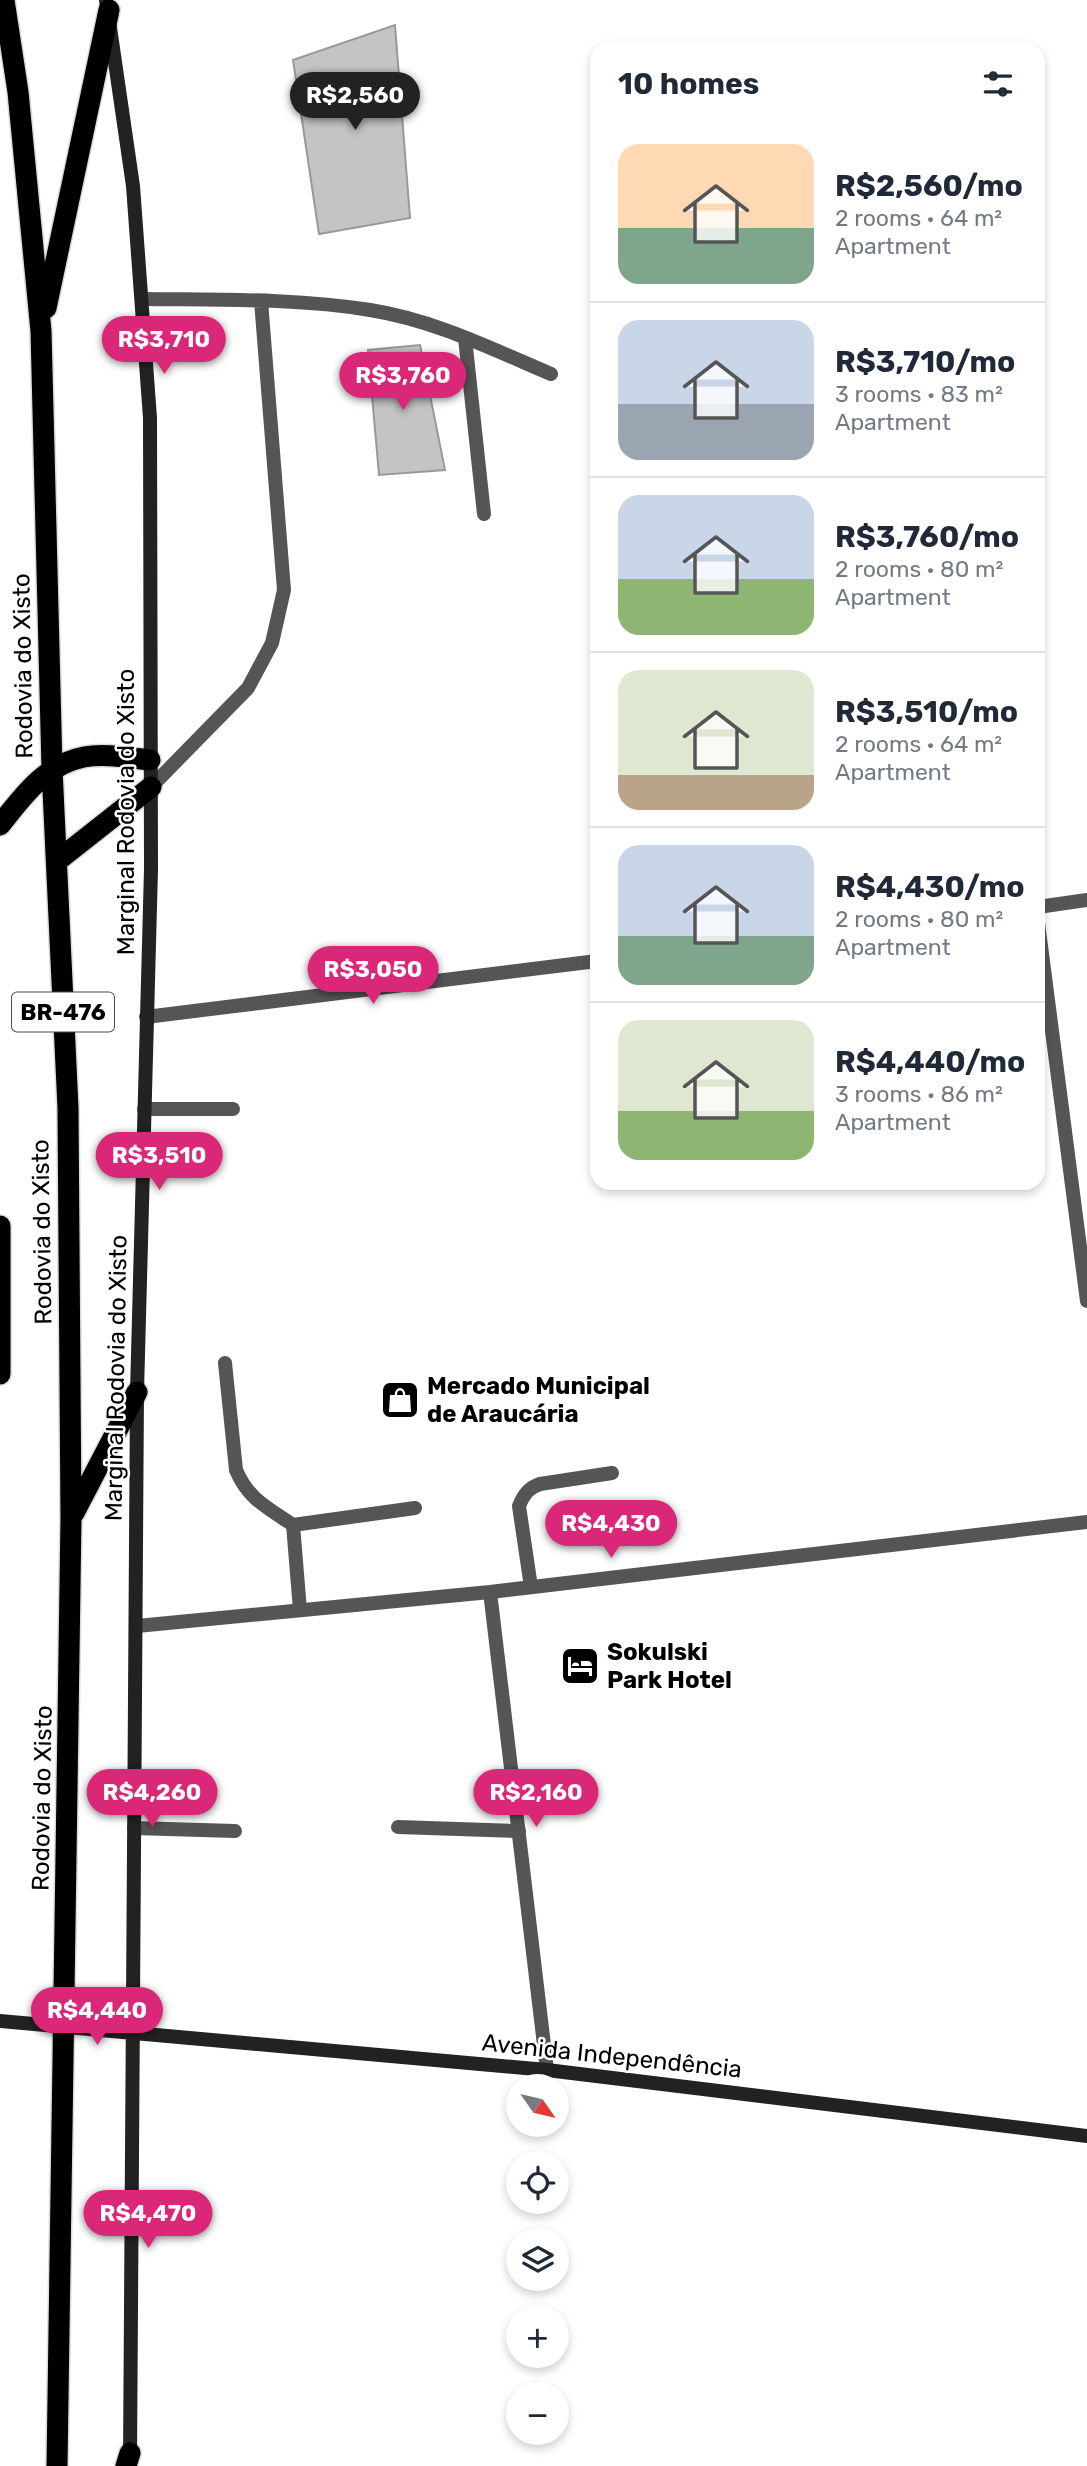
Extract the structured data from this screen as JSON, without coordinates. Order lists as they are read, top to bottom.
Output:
{
  "streets": {
    "highway": ["Rodovia do Xisto", "BR-476"],
    "main road": ["Marginal Rodovia do Xisto", "Avenida Independência"]
  },
  "crossings": [
    ["Rodovia do Xisto", "Avenida Independência"],
    ["Marginal Rodovia do Xisto", "Avenida Independência"]
  ],
  "places": {
    "shop": ["Mercado Municipal de Araucária"],
    "hotel": ["Sokulski Park Hotel"]
  },
  "north": "bottom right",
  "page": {
    "heading": "10 homes",
    "price": [
      "R$2,560",
      "R$3,710",
      "R$3,760",
      "R$3,050",
      "R$3,510",
      "R$4,430",
      "R$4,260",
      "R$2,160",
      "R$4,440",
      "R$4,470"
    ],
    "list": [
      {
        "name": "R$2,560/mo",
        "note": "2 rooms · 64 m² · Apartment"
      },
      {
        "name": "R$3,710/mo",
        "note": "3 rooms · 83 m² · Apartment"
      },
      {
        "name": "R$3,760/mo",
        "note": "2 rooms · 80 m² · Apartment"
      },
      {
        "name": "R$3,510/mo",
        "note": "2 rooms · 64 m² · Apartment"
      },
      {
        "name": "R$4,430/mo",
        "note": "2 rooms · 80 m² · Apartment"
      },
      {
        "name": "R$4,440/mo",
        "note": "3 rooms · 86 m² · Apartment"
      }
    ],
    "map_buttons": ["+", "−"]
  }
}
